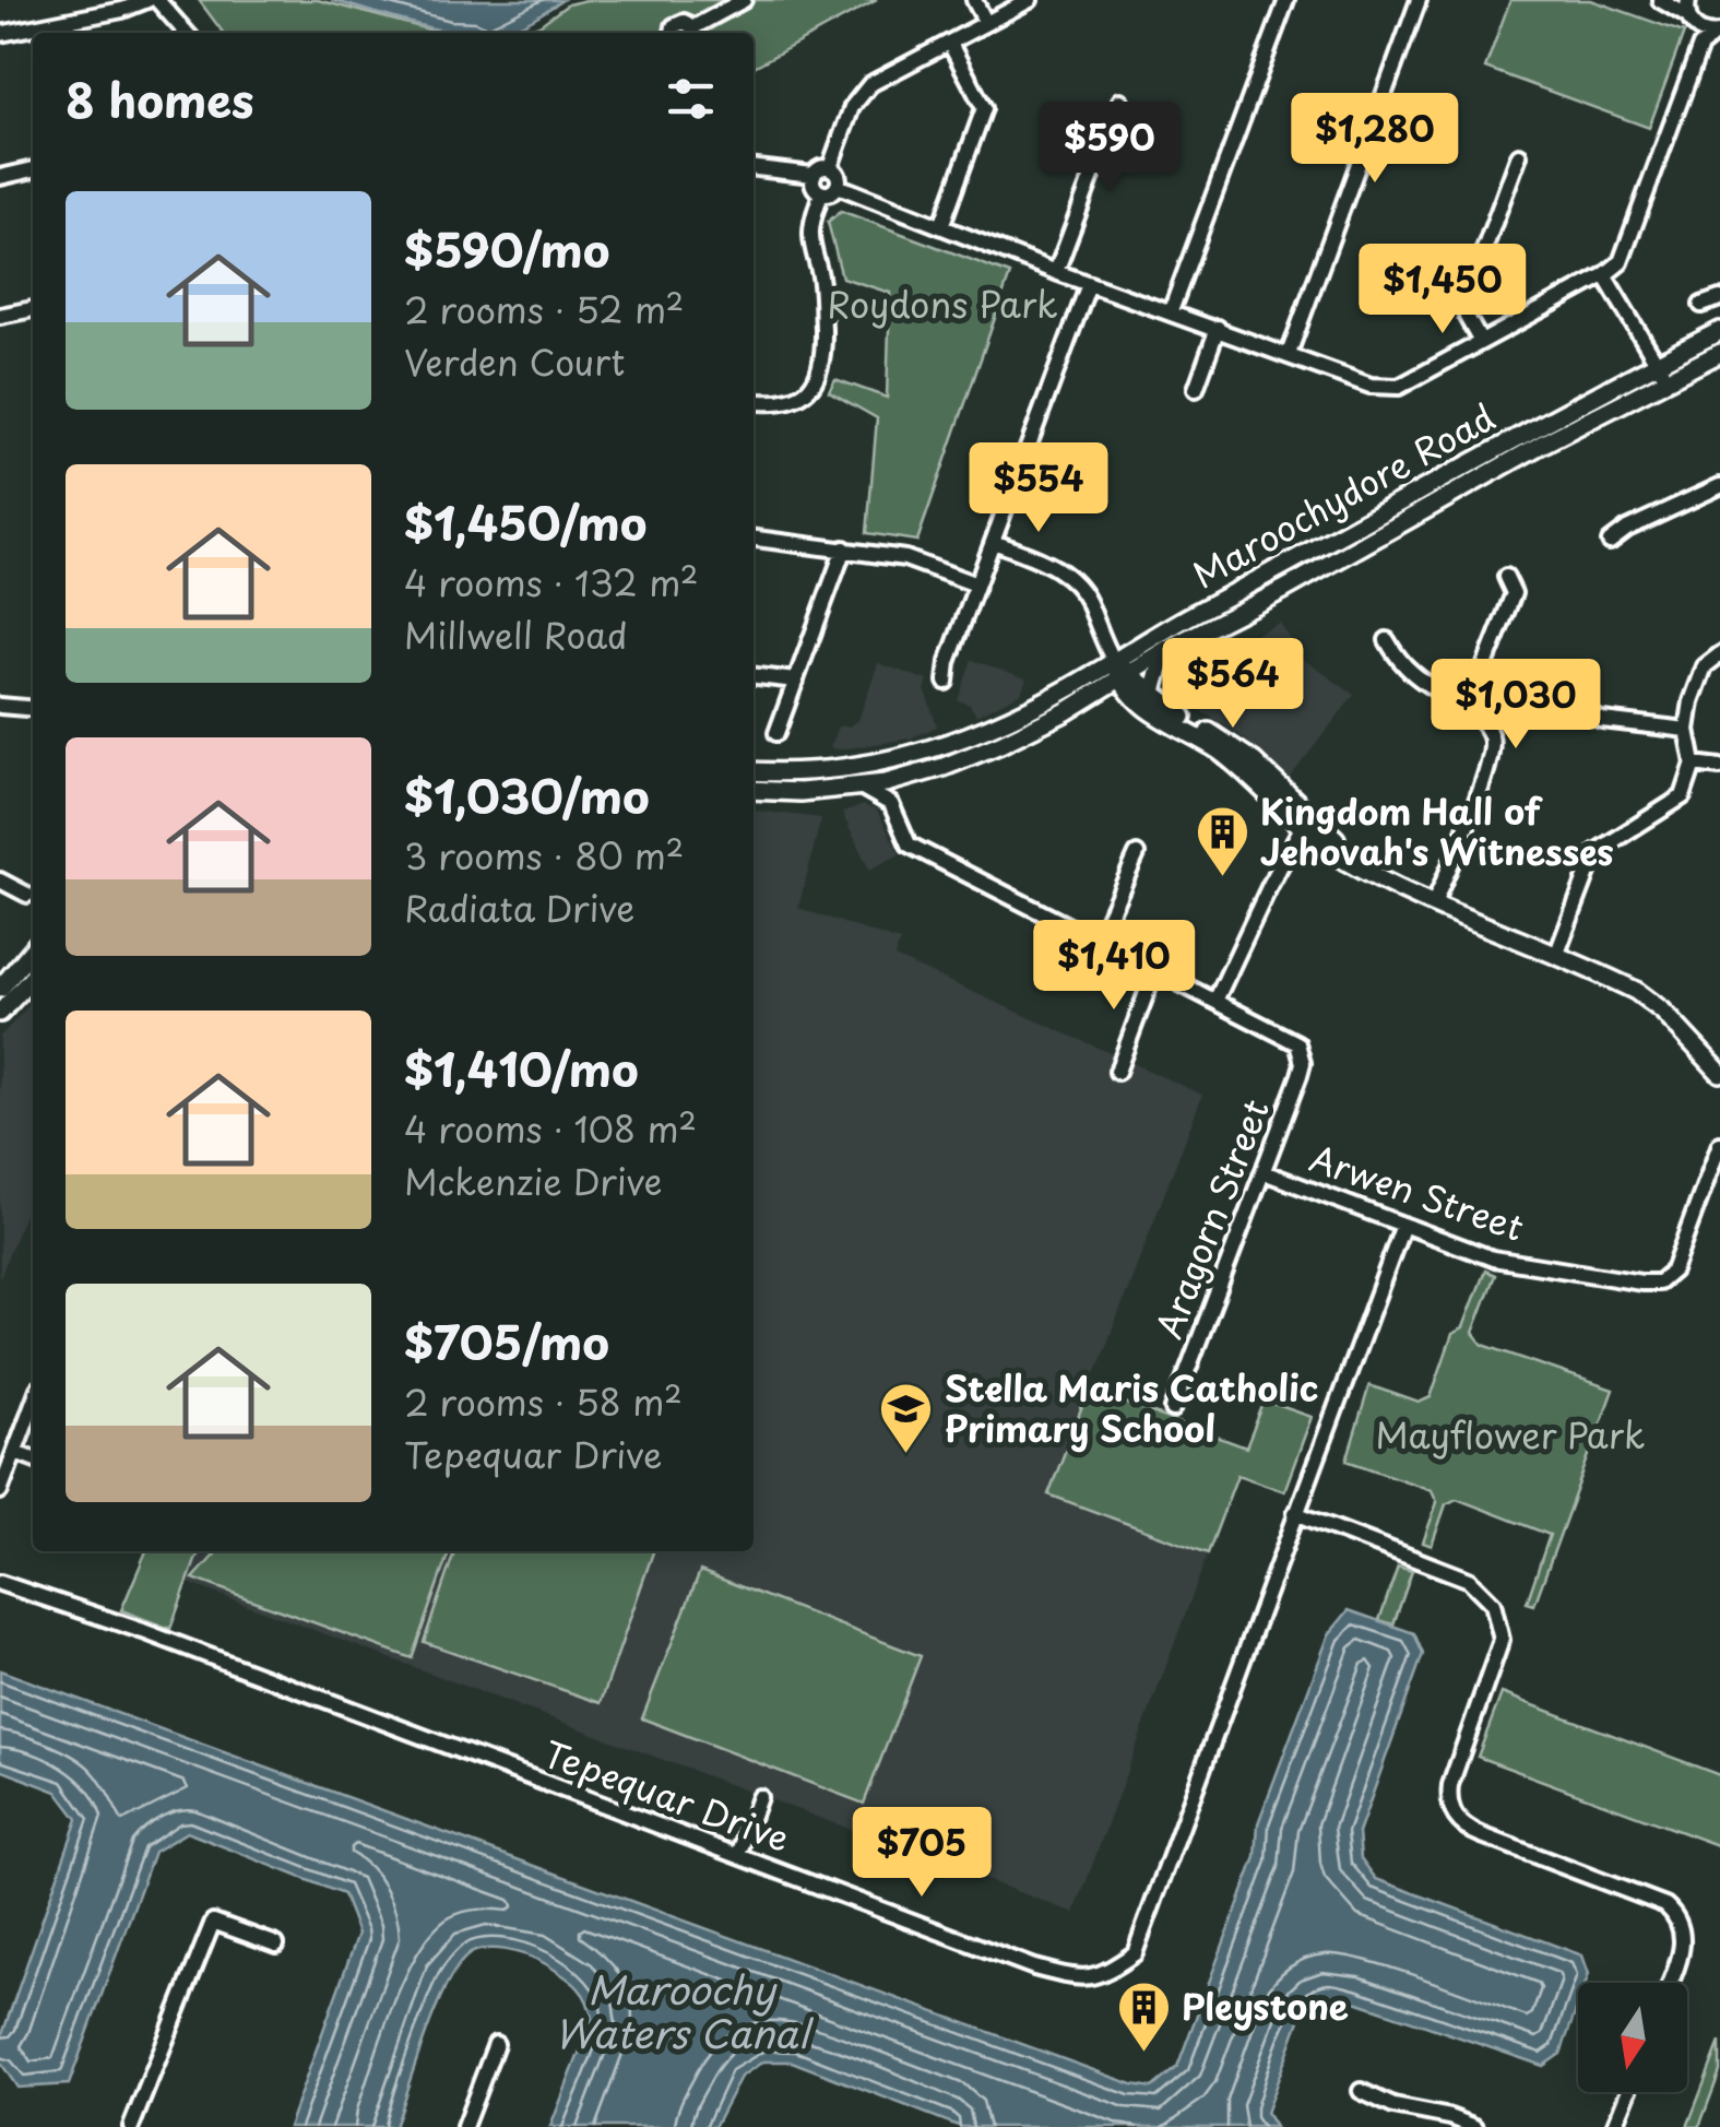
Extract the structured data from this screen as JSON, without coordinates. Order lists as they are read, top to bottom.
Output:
{
  "streets": {
    "main road": ["Maroochydore Road"],
    "street": ["Arwen Street", "Aragorn Street", "Tepequar Drive"]
  },
  "crossings": [
    ["Arwen Street", "Aragorn Street"],
    ["Arwen Street", "Tepequar Drive"]
  ],
  "water": ["Maroochy Waters Canal"],
  "parks": ["Roydons Park", "Mayflower Park"],
  "places": {
    "building": ["Kingdom Hall of Jehovah's Witnesses", "Pleystone"],
    "school or university": ["Stella Maris Catholic Primary School"]
  },
  "north": "bottom",
  "page": {
    "heading": "8 homes",
    "price": [
      "$1,280",
      "$590",
      "$1,450",
      "$554",
      "$564",
      "$1,030",
      "$1,410",
      "$705"
    ],
    "list": [
      {
        "name": "$590/mo",
        "note": "2 rooms · 52 m² · Verden Court"
      },
      {
        "name": "$1,450/mo",
        "note": "4 rooms · 132 m² · Millwell Road"
      },
      {
        "name": "$1,030/mo",
        "note": "3 rooms · 80 m² · Radiata Drive"
      },
      {
        "name": "$1,410/mo",
        "note": "4 rooms · 108 m² · Mckenzie Drive"
      },
      {
        "name": "$705/mo",
        "note": "2 rooms · 58 m² · Tepequar Drive"
      }
    ]
  }
}
